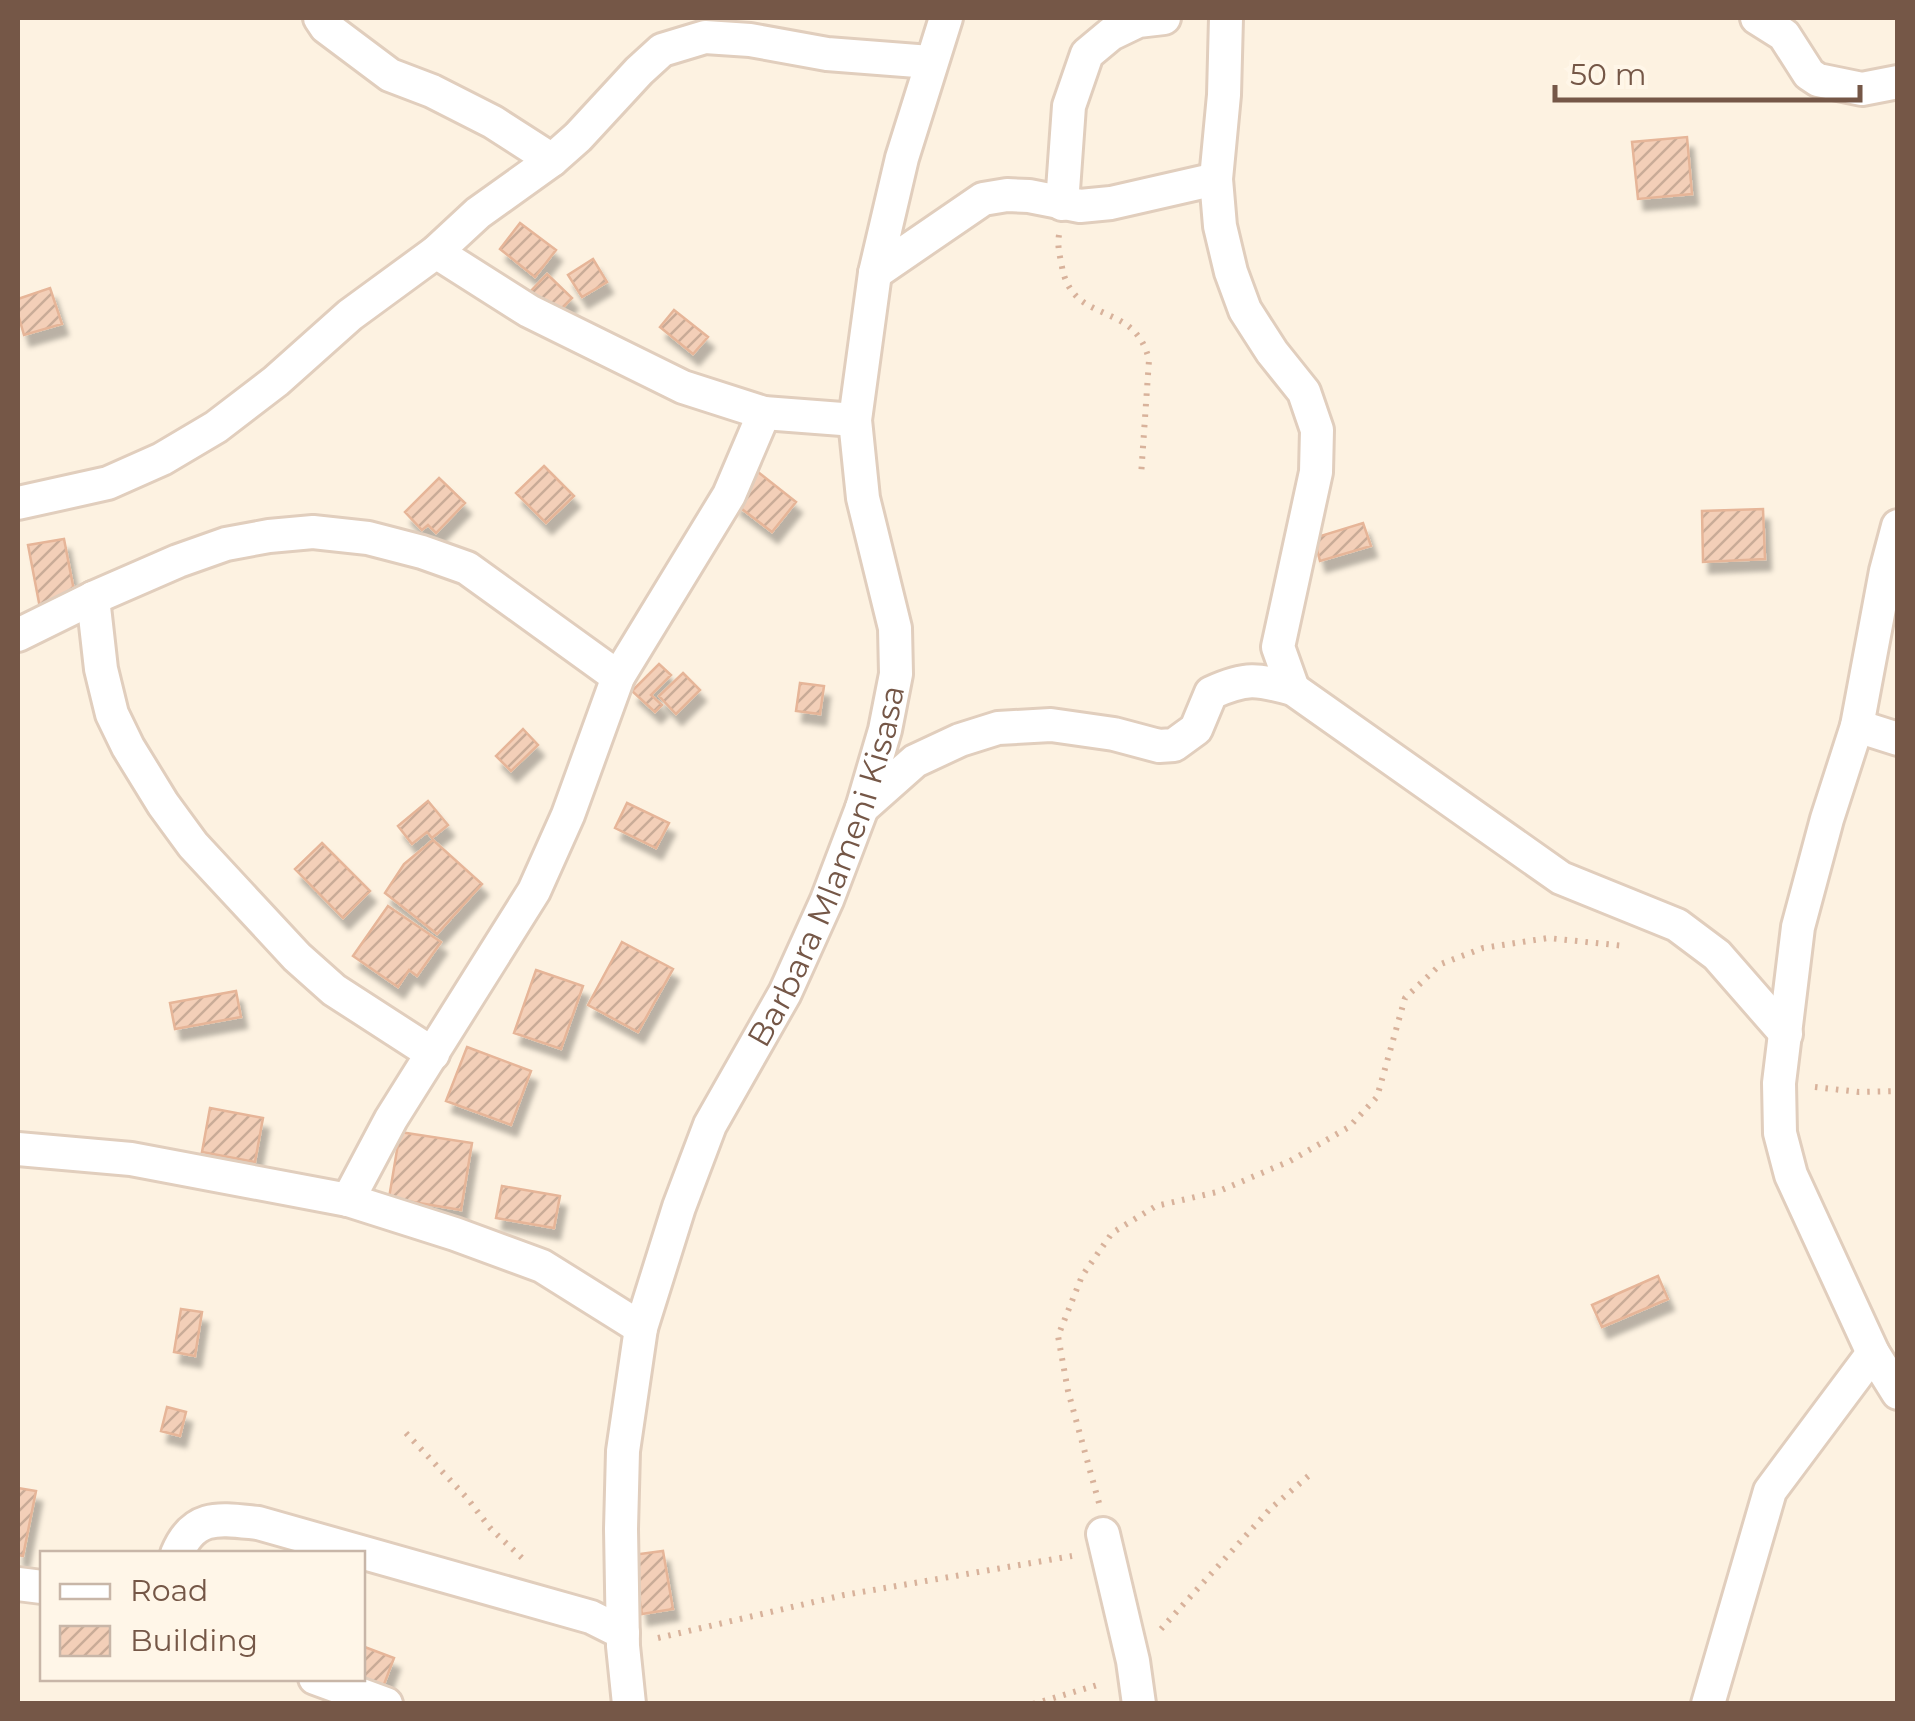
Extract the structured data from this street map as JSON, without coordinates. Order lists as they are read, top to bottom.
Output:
{
  "streets": {
    "street": ["Barbara Mlameni Kisasa"]
  },
  "legend": ["Road", "Building"],
  "scale_bar": "50 m"
}
